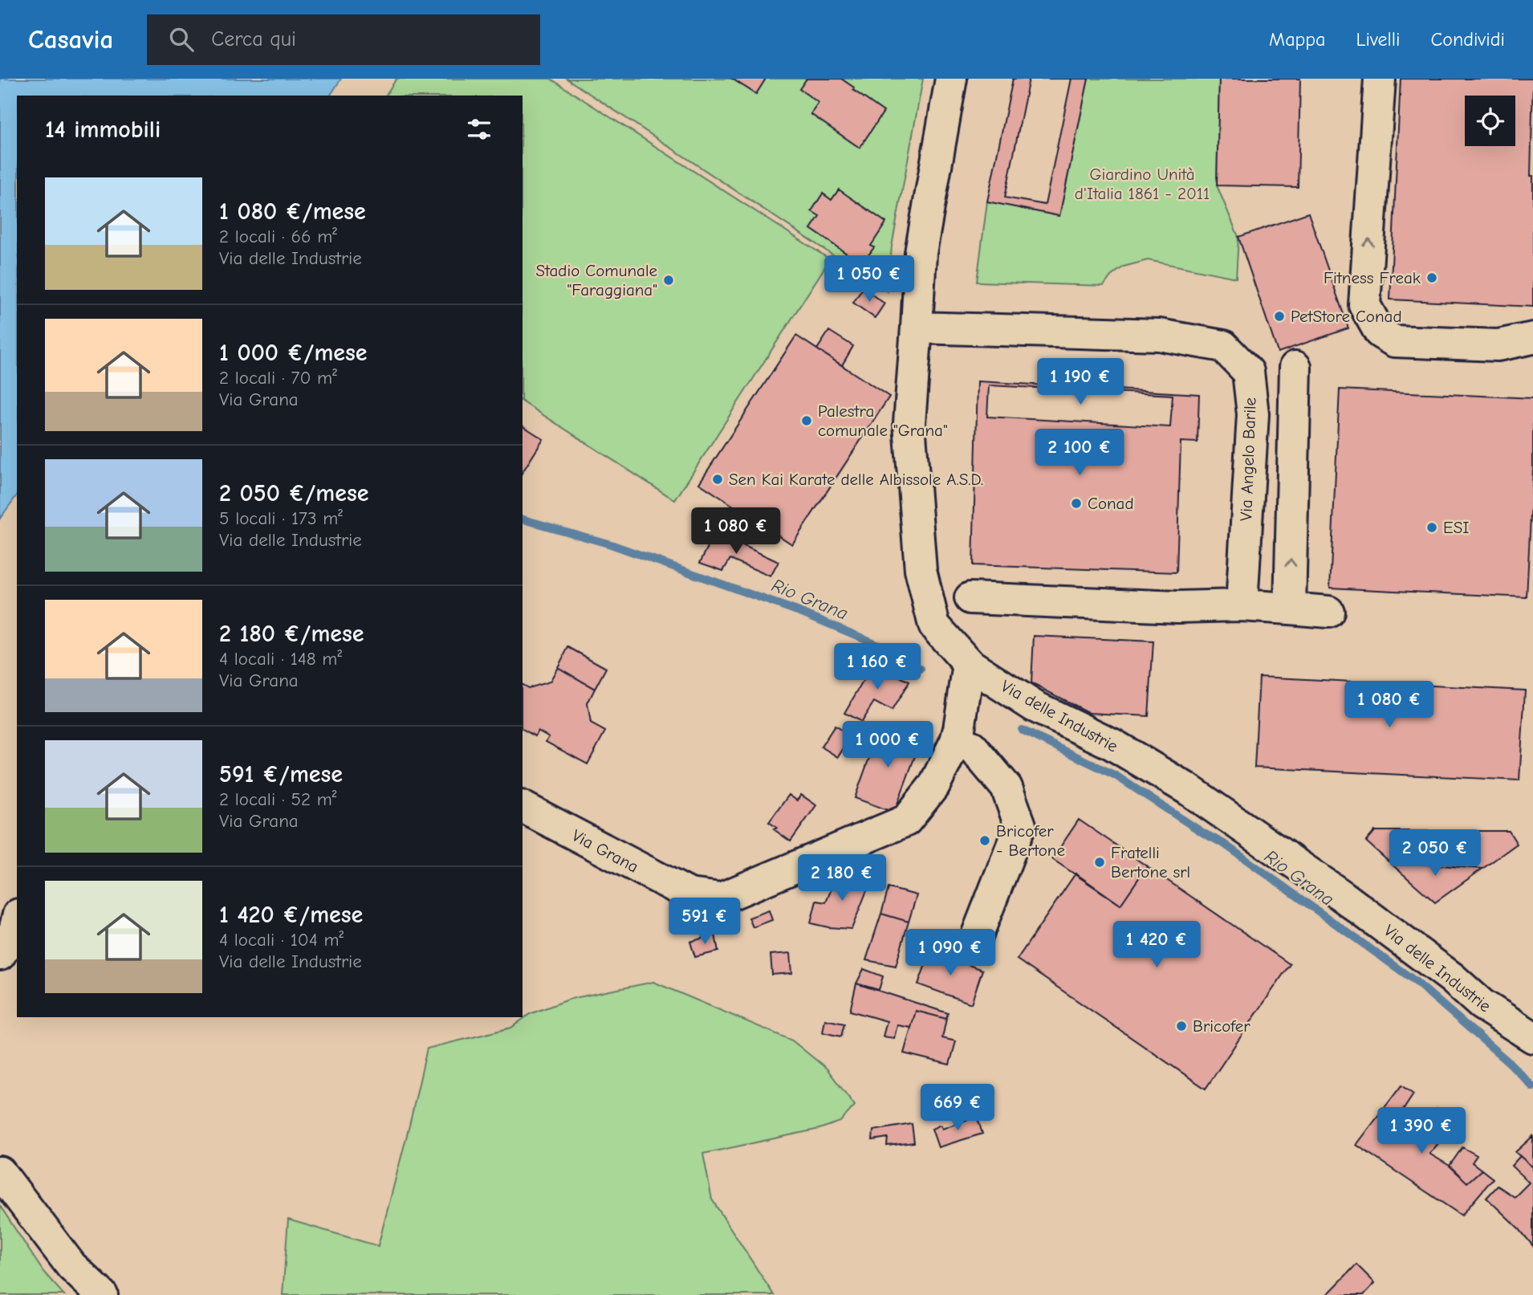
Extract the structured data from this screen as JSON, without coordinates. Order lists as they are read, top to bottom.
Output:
{
  "streets": {
    "street": ["Via Angelo Barile", "Via delle Industrie", "Via Grana"]
  },
  "crossings": [
    ["Via Angelo Barile", "Via delle Industrie"],
    ["Via delle Industrie", "Via Grana"]
  ],
  "water": ["Rio Grana"],
  "parks": ["Giardino Unità d'Italia 1861 - 2011"],
  "places": [
    "Fitness Freak",
    "Stadio Comunale \"Faraggiana\"",
    "PetStore Conad",
    "Palestra comunale \"Grana\"",
    "Sen Kai Karate delle Albissole A.S.D.",
    "Conad",
    "ESI",
    "Bricofer - Bertone",
    "Fratelli Bertone srl",
    "Bricofer"
  ],
  "page": {
    "header": "Casavia",
    "search": "Cerca qui",
    "nav": ["Mappa", "Livelli", "Condividi"],
    "heading": "14 immobili",
    "list": [
      {
        "name": "1 080 €/mese",
        "note": "2 locali · 66 m² · Via delle Industrie"
      },
      {
        "name": "1 000 €/mese",
        "note": "2 locali · 70 m² · Via Grana"
      },
      {
        "name": "2 050 €/mese",
        "note": "5 locali · 173 m² · Via delle Industrie"
      },
      {
        "name": "2 180 €/mese",
        "note": "4 locali · 148 m² · Via Grana"
      },
      {
        "name": "591 €/mese",
        "note": "2 locali · 52 m² · Via Grana"
      },
      {
        "name": "1 420 €/mese",
        "note": "4 locali · 104 m² · Via delle Industrie"
      }
    ],
    "price": [
      "1 050 €",
      "1 190 €",
      "2 100 €",
      "1 080 €",
      "1 160 €",
      "1 080 €",
      "1 000 €",
      "2 050 €",
      "2 180 €",
      "591 €",
      "1 420 €",
      "1 090 €",
      "669 €",
      "1 390 €"
    ]
  }
}
